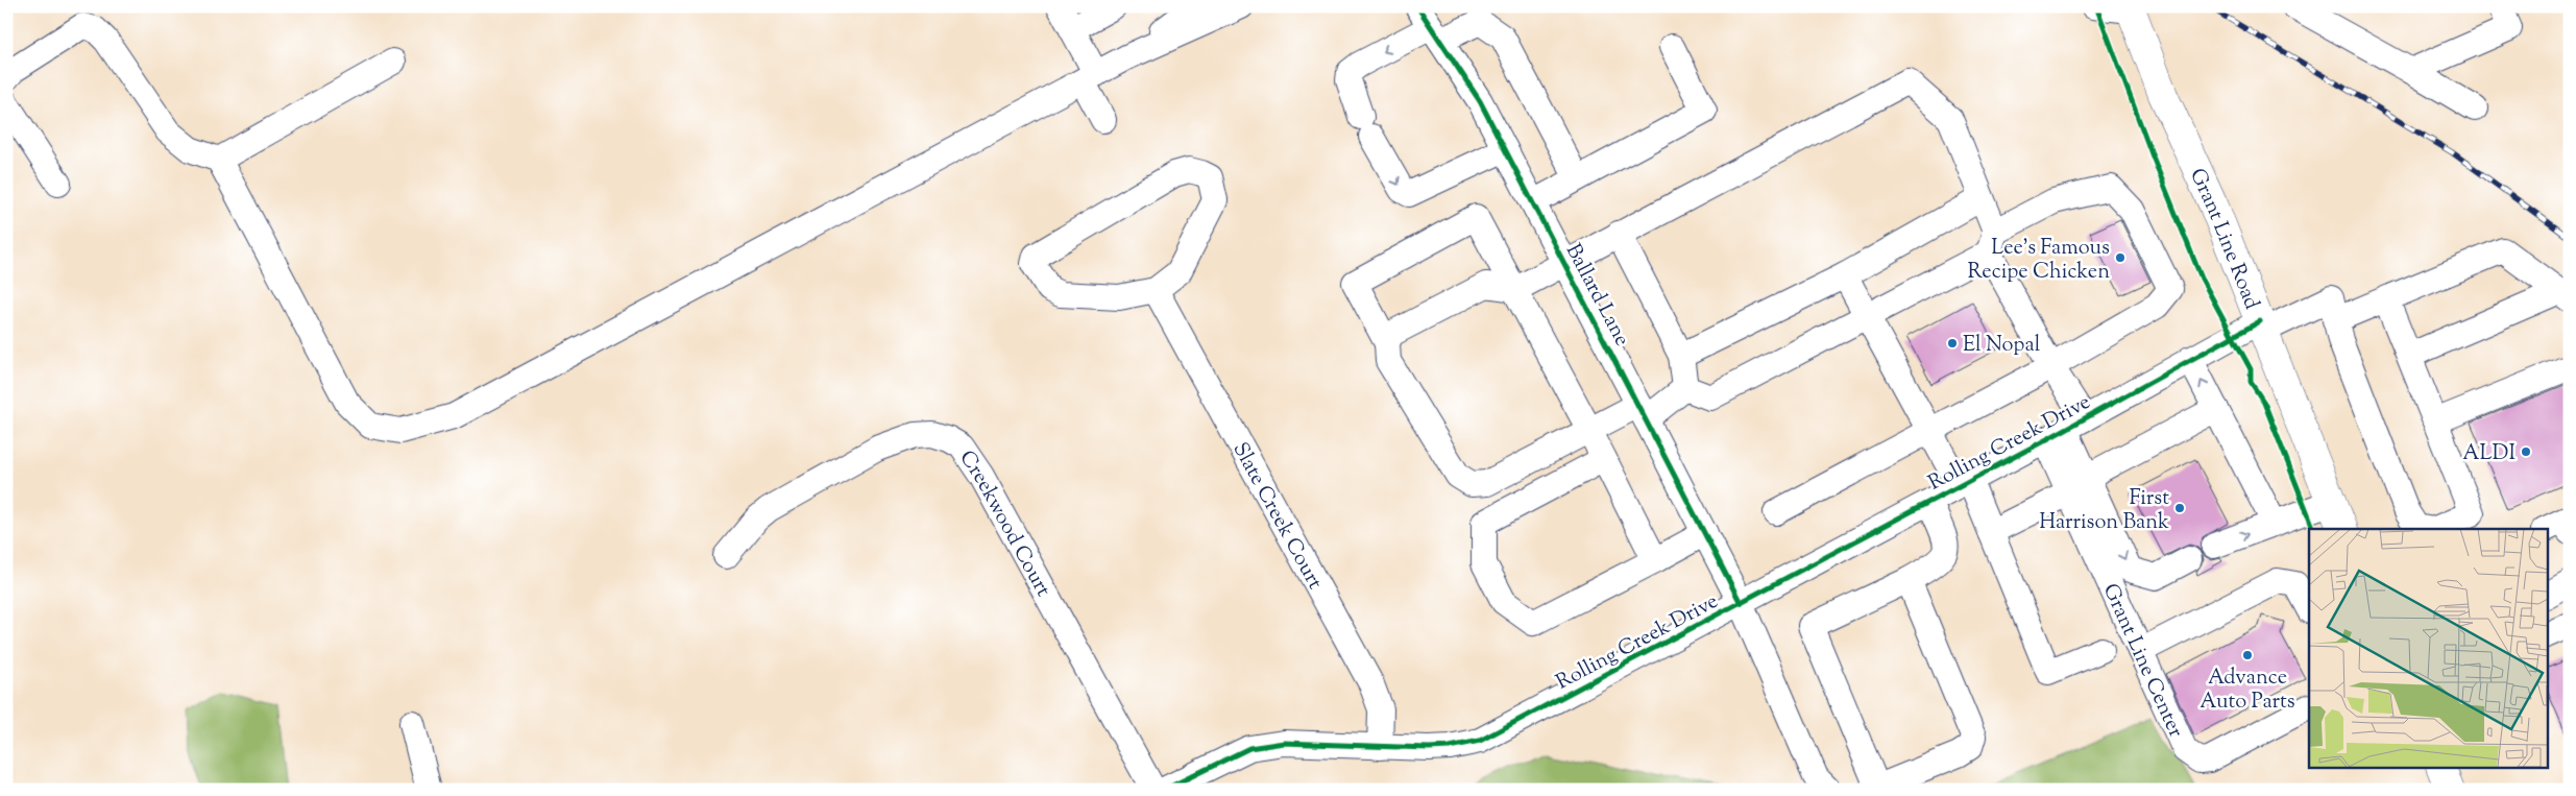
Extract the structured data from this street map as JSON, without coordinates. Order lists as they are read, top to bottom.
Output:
{
  "streets": {
    "main road": ["Grant Line Road"],
    "street": [
      "Ballard Lane",
      "Rolling Creek Drive",
      "Slate Creek Court",
      "Creekwood Court",
      "Grant Line Center"
    ]
  },
  "crossings": [
    ["Grant Line Road", "Rolling Creek Drive"],
    ["Ballard Lane", "Rolling Creek Drive"],
    ["Rolling Creek Drive", "Slate Creek Court"],
    ["Rolling Creek Drive", "Grant Line Center"]
  ],
  "places": [
    "Lee's Famous Recipe Chicken",
    "El Nopal",
    "ALDI",
    "First Harrison Bank",
    "Advance Auto Parts"
  ]
}
